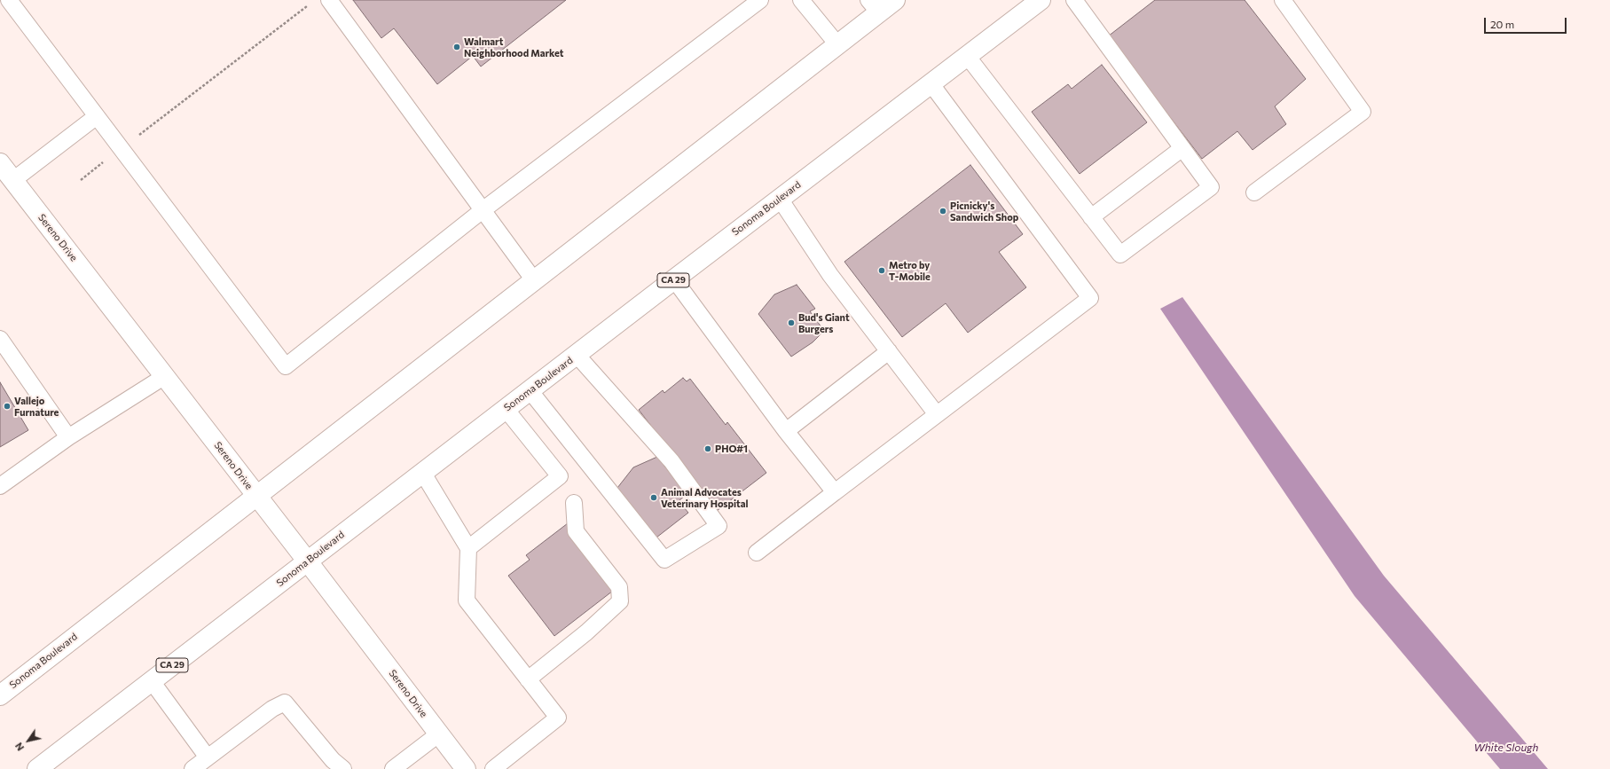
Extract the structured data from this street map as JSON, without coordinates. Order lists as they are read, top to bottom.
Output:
{
  "streets": {
    "main road": ["Sonoma Boulevard", "Sereno Drive", "CA 29"]
  },
  "crossings": [
    ["Sonoma Boulevard", "Sereno Drive"]
  ],
  "water": ["White Slough"],
  "places": [
    "Walmart Neighborhood Market",
    "Picnicky's Sandwich Shop",
    "Metro by T-Mobile",
    "Bud's Giant Burgers",
    "Vallejo Furnature",
    "PHO#1",
    "Animal Advocates Veterinary Hospital"
  ],
  "scale_bar": "20 m",
  "north": "bottom left"
}
